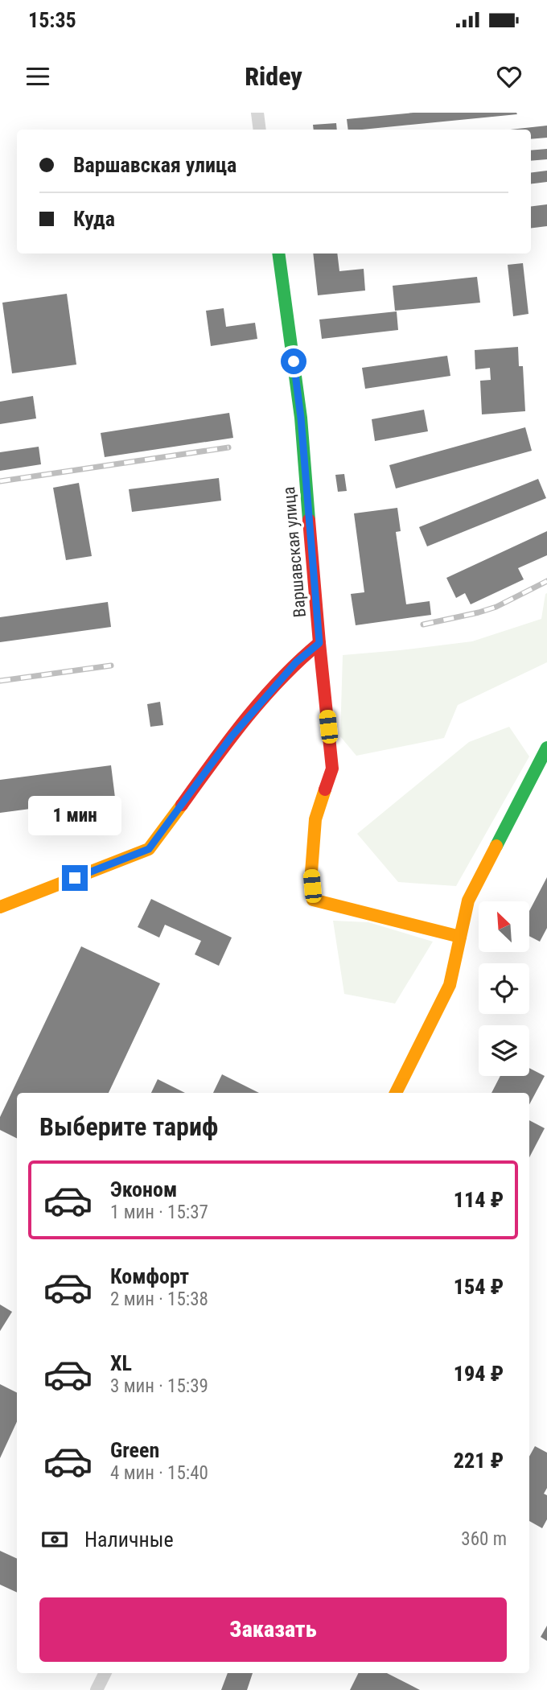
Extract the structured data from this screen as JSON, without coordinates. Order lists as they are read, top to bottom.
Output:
{
  "streets": {
    "street": ["Варшавская улица"]
  },
  "north": "top left",
  "page": {
    "status": "15:35",
    "header": "Ridey",
    "banner": ["Варшавская улица", "Куда"],
    "bubble": "1 мин",
    "heading": "Выберите тариф",
    "list": [
      {
        "name": "Эконом",
        "note": "1 мин · 15:37",
        "value": "114 ₽"
      },
      {
        "name": "Комфорт",
        "note": "2 мин · 15:38",
        "value": "154 ₽"
      },
      {
        "name": "XL",
        "note": "3 мин · 15:39",
        "value": "194 ₽"
      },
      {
        "name": "Green",
        "note": "4 мин · 15:40",
        "value": "221 ₽"
      }
    ],
    "pay": ["Наличные", "360 m"],
    "buttons": "Заказать"
  }
}
